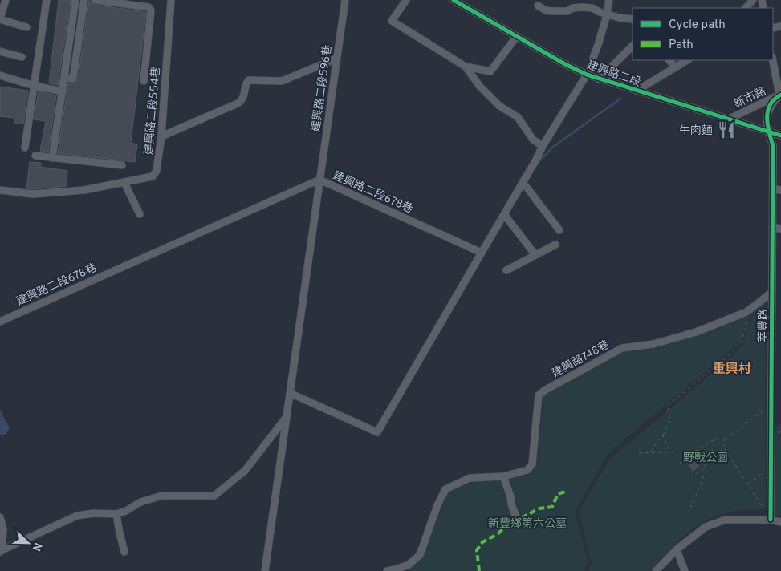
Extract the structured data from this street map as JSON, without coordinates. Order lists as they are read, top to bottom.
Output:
{
  "streets": {
    "street": [
      "建興路二段",
      "建興路二段596巷",
      "新市路",
      "建興路二段554巷",
      "建興路二段678巷",
      "萃豐路",
      "建興路748巷"
    ]
  },
  "crossings": [
    ["建興路二段", "新市路"],
    ["建興路二段", "萃豐路"],
    ["建興路二段596巷", "建興路二段678巷"],
    ["新市路", "萃豐路"],
    ["萃豐路", "建興路748巷"]
  ],
  "districts": ["重興村"],
  "parks": ["野戰公園", "新豐鄉第六公墓"],
  "places": {
    "restaurant": ["牛肉麵"]
  },
  "legend": ["Cycle path", "Path"],
  "north": "bottom right"
}
